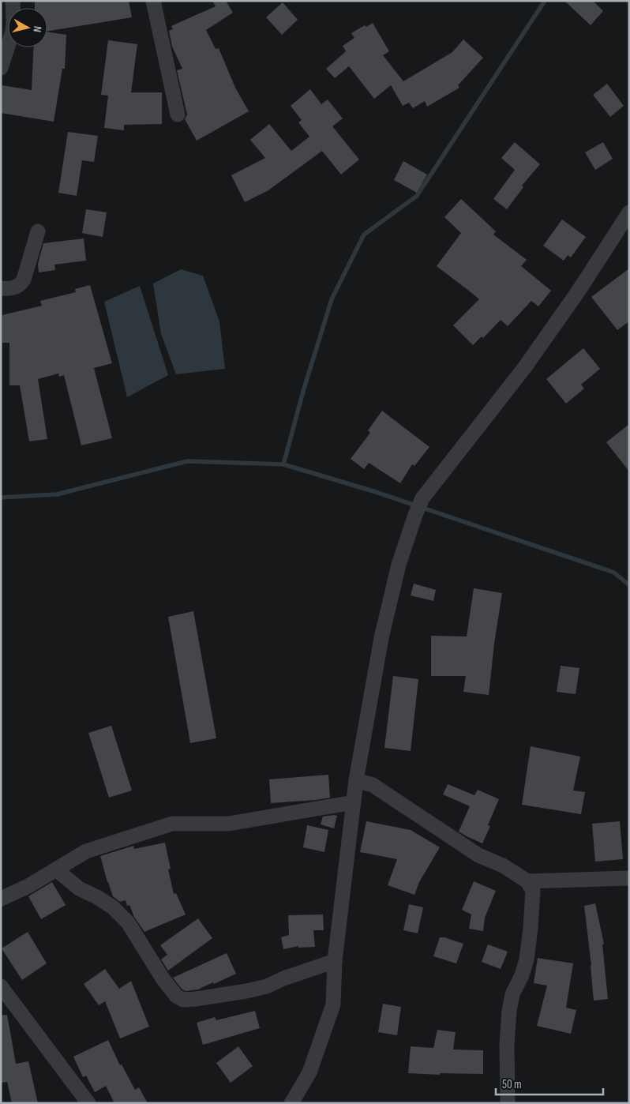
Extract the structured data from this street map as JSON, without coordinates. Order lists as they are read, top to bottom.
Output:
{
  "scale_bar": "50 m",
  "north": "right"
}
